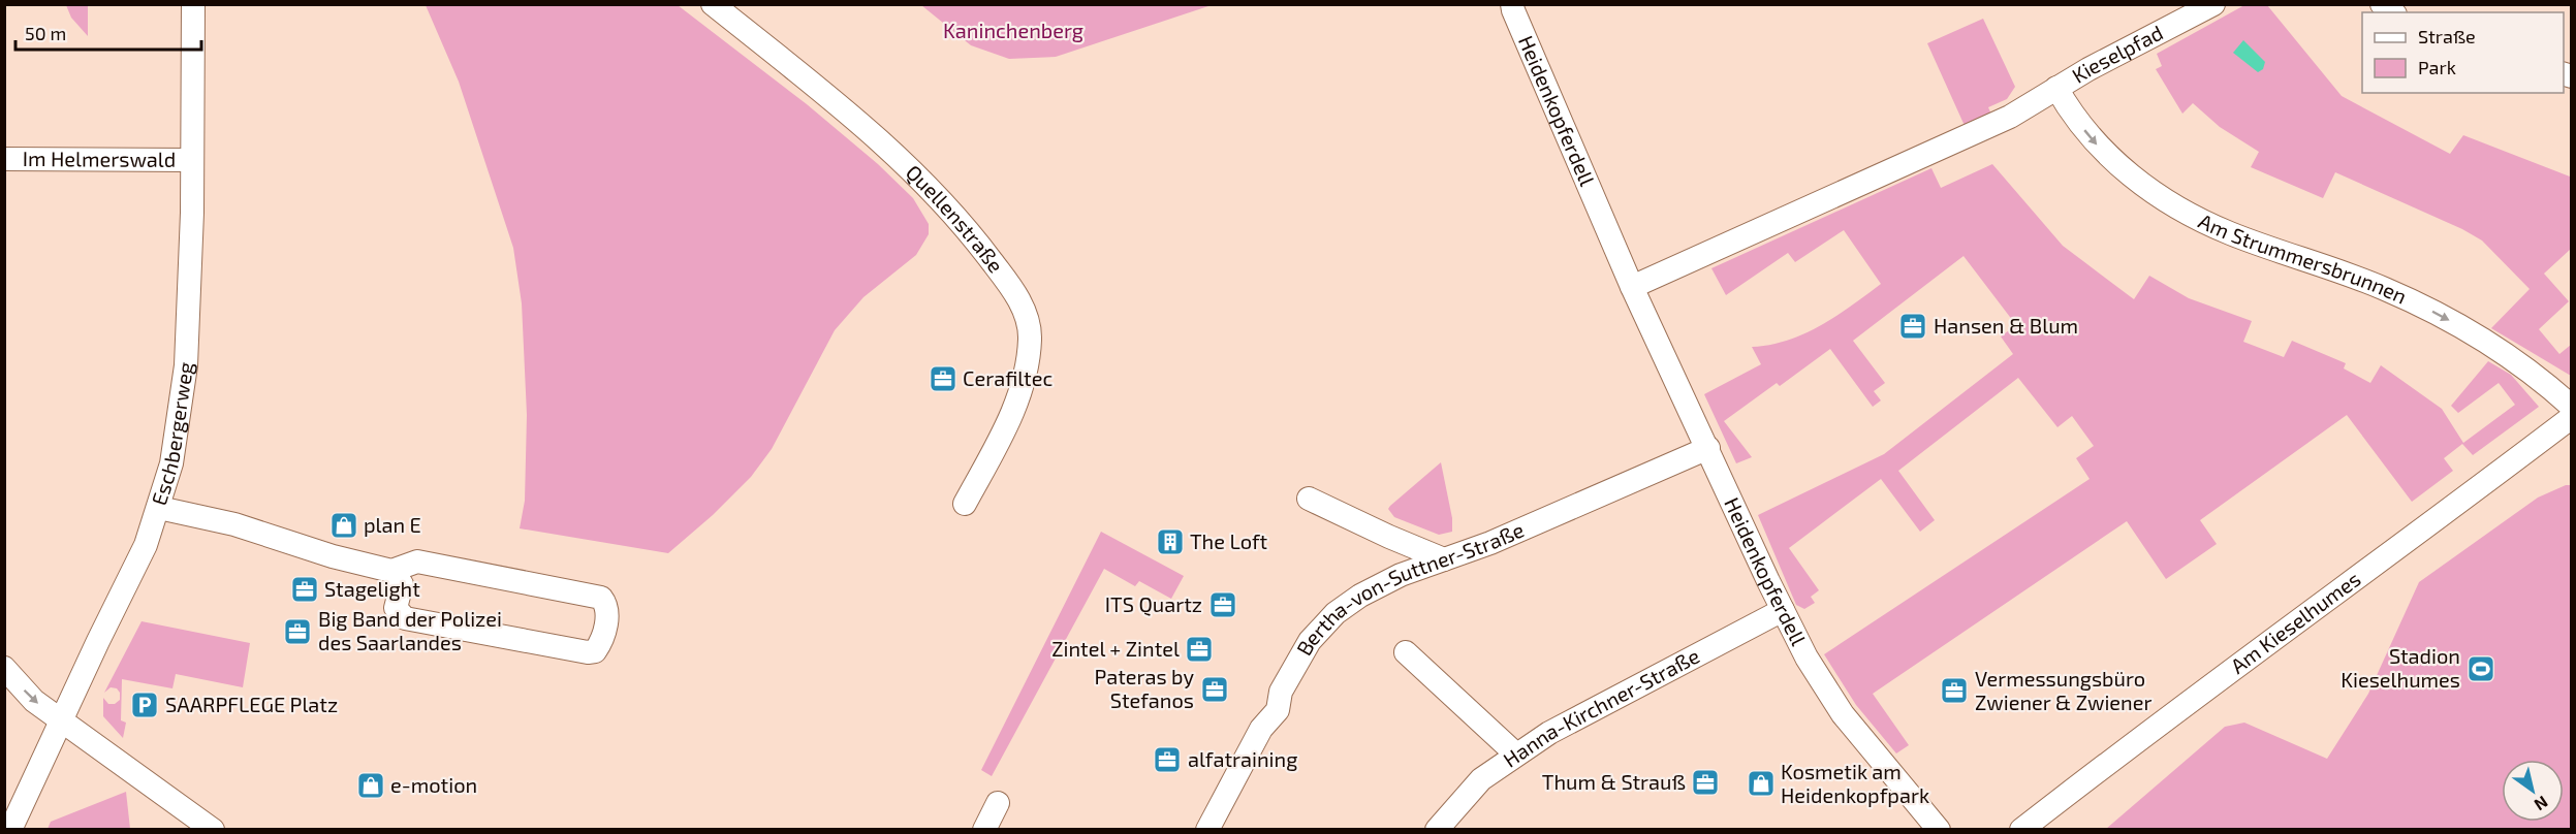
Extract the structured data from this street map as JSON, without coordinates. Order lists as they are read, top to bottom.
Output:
{
  "streets": {
    "street": [
      "Kieselpfad",
      "Heidenkopferdell",
      "Im Helmerswald",
      "Quellenstraße",
      "Am Strummersbrunnen",
      "Eschbergerweg",
      "Bertha-von-Suttner-Straße",
      "Am Kieselhumes",
      "Hanna-Kirchner-Straße"
    ]
  },
  "crossings": [
    ["Kieselpfad", "Am Strummersbrunnen"],
    ["Heidenkopferdell", "Bertha-von-Suttner-Straße"],
    ["Heidenkopferdell", "Hanna-Kirchner-Straße"],
    ["Im Helmerswald", "Eschbergerweg"]
  ],
  "one_way": ["Am Strummersbrunnen"],
  "parks": ["Kaninchenberg"],
  "places": {
    "office": [
      "Hansen & Blum",
      "Cerafiltec",
      "Stagelight",
      "ITS Quartz",
      "Big Band der Polizei des Saarlandes",
      "Zintel + Zintel",
      "Pateras by Stefanos",
      "Vermessungsbüro Zwiener & Zwiener",
      "alfatraining",
      "Thum & Strauß"
    ],
    "shop": ["plan E", "Kosmetik am Heidenkopfpark", "e-motion"],
    "building": ["The Loft"],
    "sports": ["Stadion Kieselhumes"],
    "parking": ["SAARPFLEGE Platz"]
  },
  "legend": ["Straße", "Park"],
  "scale_bar": "50 m",
  "north": "bottom right"
}
